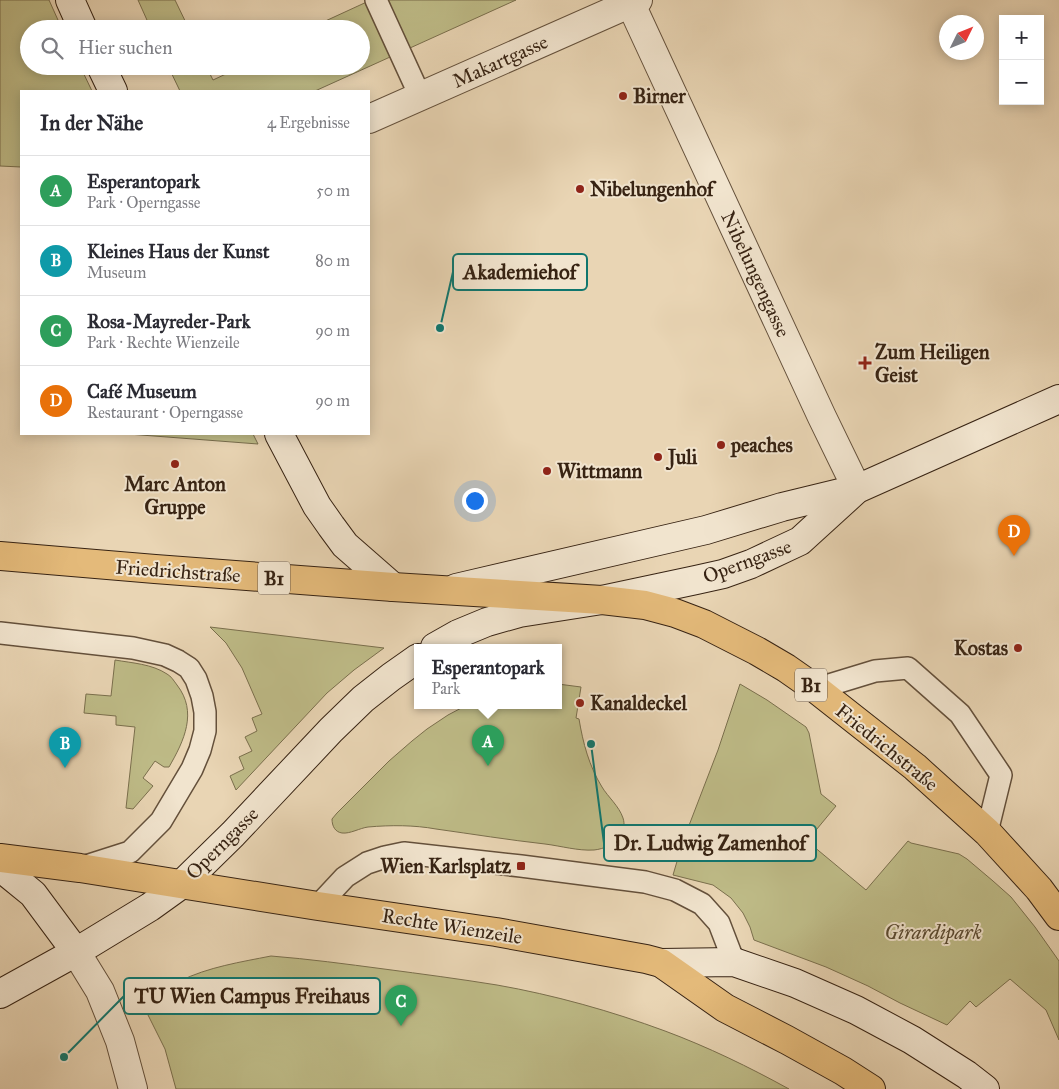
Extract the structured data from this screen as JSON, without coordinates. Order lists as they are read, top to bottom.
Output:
{
  "streets": {
    "main road": [
      "Makartgasse",
      "Nibelungengasse",
      "Operngasse",
      "Friedrichstraße",
      "B1",
      "Rechte Wienzeile"
    ]
  },
  "crossings": [
    ["Makartgasse", "Nibelungengasse"],
    ["Nibelungengasse", "Operngasse"],
    ["Nibelungengasse", "Friedrichstraße"],
    ["Operngasse", "Friedrichstraße"],
    ["Operngasse", "Rechte Wienzeile"]
  ],
  "parks": ["Girardipark"],
  "places": {
    "other": [
      "Birner",
      "Nibelungenhof",
      "Akademiehof",
      "peaches",
      "Juli",
      "Marc Anton Gruppe",
      "Wittmann",
      "Kostas",
      "Kanaldeckel",
      "Dr. Ludwig Zamenhof",
      "TU Wien Campus Freihaus"
    ],
    "health": ["Zum Heiligen Geist"],
    "transit": ["Wien Karlsplatz"]
  },
  "north": "top right",
  "page": {
    "map_buttons": ["+", "−"],
    "search": "Hier suchen",
    "heading": ["In der Nähe", "4 Ergebnisse"],
    "list": [
      {
        "mark": "A",
        "name": "Esperantopark",
        "note": "Park · Operngasse",
        "value": "50 m"
      },
      {
        "mark": "B",
        "name": "Kleines Haus der Kunst",
        "note": "Museum",
        "value": "80 m"
      },
      {
        "mark": "C",
        "name": "Rosa-Mayreder-Park",
        "note": "Park · Rechte Wienzeile",
        "value": "90 m"
      },
      {
        "mark": "D",
        "name": "Café Museum",
        "note": "Restaurant · Operngasse",
        "value": "90 m"
      }
    ],
    "pins": [
      "D",
      "A",
      "B",
      "C"
    ],
    "popup": ["Esperantopark", "Park"]
  }
}
